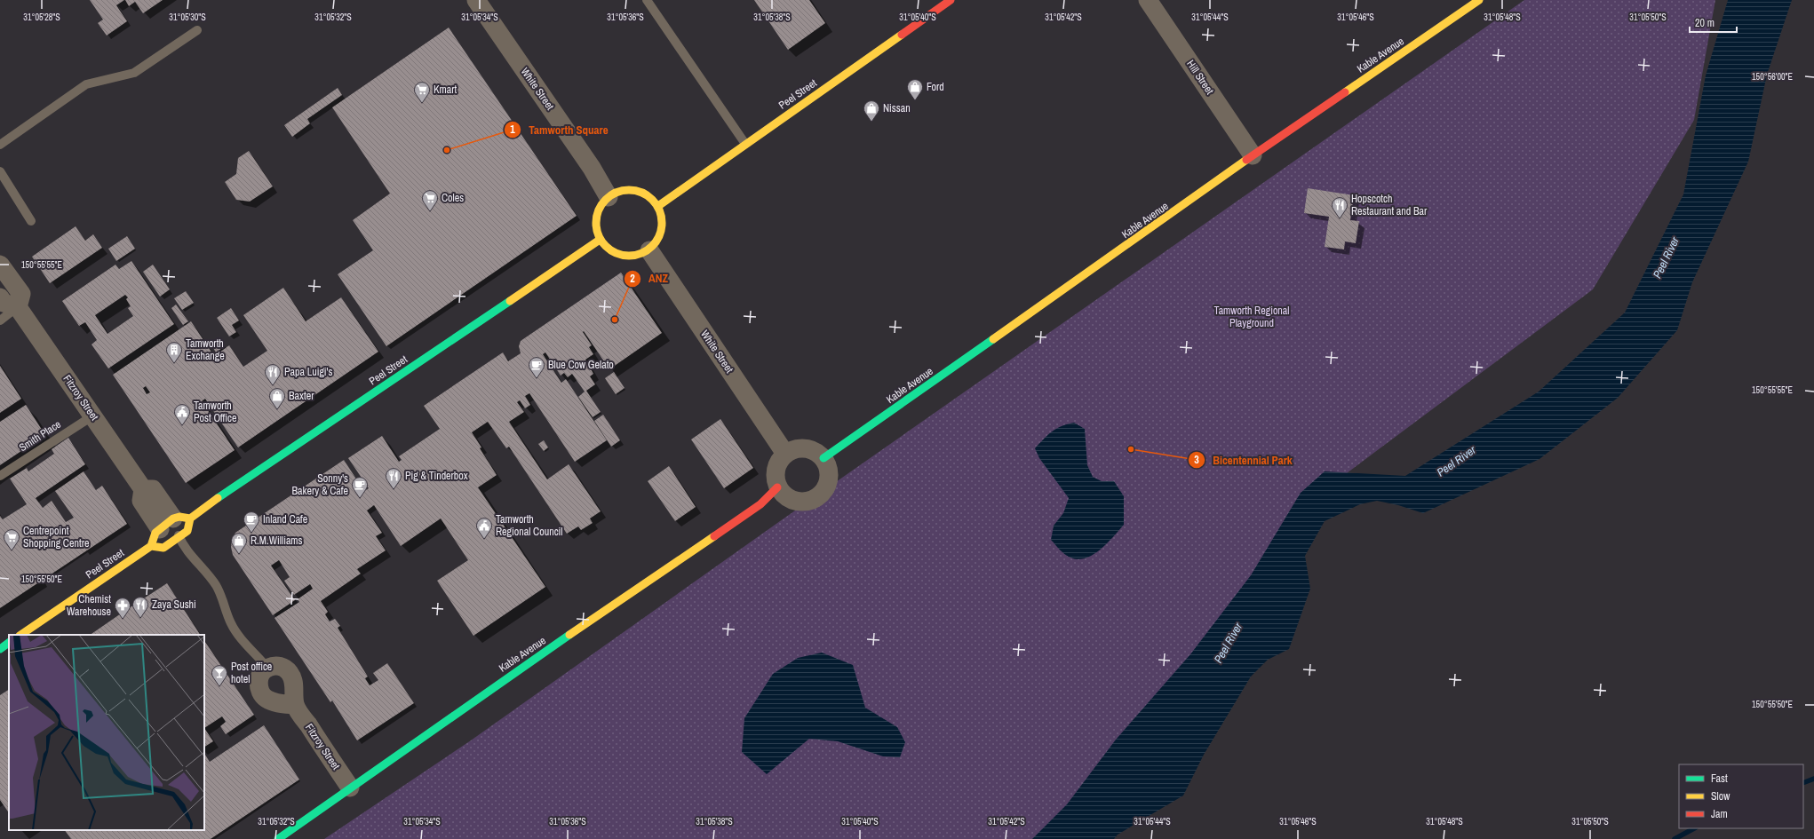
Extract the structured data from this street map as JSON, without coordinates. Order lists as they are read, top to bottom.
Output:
{
  "streets": {
    "street": [
      "Kable Avenue",
      "Hill Street",
      "White Street",
      "Peel Street",
      "Fitzroy Street"
    ],
    "lane": ["Smith Place"]
  },
  "crossings": [
    ["Kable Avenue", "Hill Street"],
    ["Kable Avenue", "White Street"],
    ["Kable Avenue", "Fitzroy Street"],
    ["White Street", "Peel Street"],
    ["Peel Street", "Fitzroy Street"],
    ["Fitzroy Street", "Smith Place"]
  ],
  "water": ["Peel River"],
  "parks": ["Tamworth Regional Playground"],
  "places": {
    "shop": [
      "Ford",
      "Nissan",
      "Baxter",
      "R.M.Williams"
    ],
    "supermarket": ["Kmart", "Coles", "Centrepoint Shopping Centre"],
    "other": ["Tamworth Square", "ANZ", "Bicentennial Park"],
    "restaurant": [
      "Hopscotch Restaurant and Bar",
      "Papa Luigi's",
      "Pig & Tinderbox",
      "Zaya Sushi"
    ],
    "building": ["Tamworth Exchange"],
    "cafe": ["Blue Cow Gelato", "Sonny's Bakery & Cafe", "Inland Cafe"],
    "public building": ["Tamworth Post Office", "Tamworth Regional Council"],
    "pharmacy": ["Chemist Warehouse"],
    "bar": ["Post office hotel"]
  },
  "legend": ["Fast", "Slow", "Jam"],
  "scale_bar": "20 m",
  "coordinates": [
    "31°05'30\"S",
    "31°05'32\"S",
    "31°05'34\"S",
    "31°05'36\"S",
    "31°05'38\"S",
    "31°05'40\"S",
    "31°05'42\"S",
    "31°05'44\"S",
    "31°05'46\"S",
    "31°05'48\"S",
    "31°05'50\"S",
    "31°05'28\"S",
    "150°56'00\"E",
    "150°55'55\"E",
    "150°55'50\"E"
  ]
}
